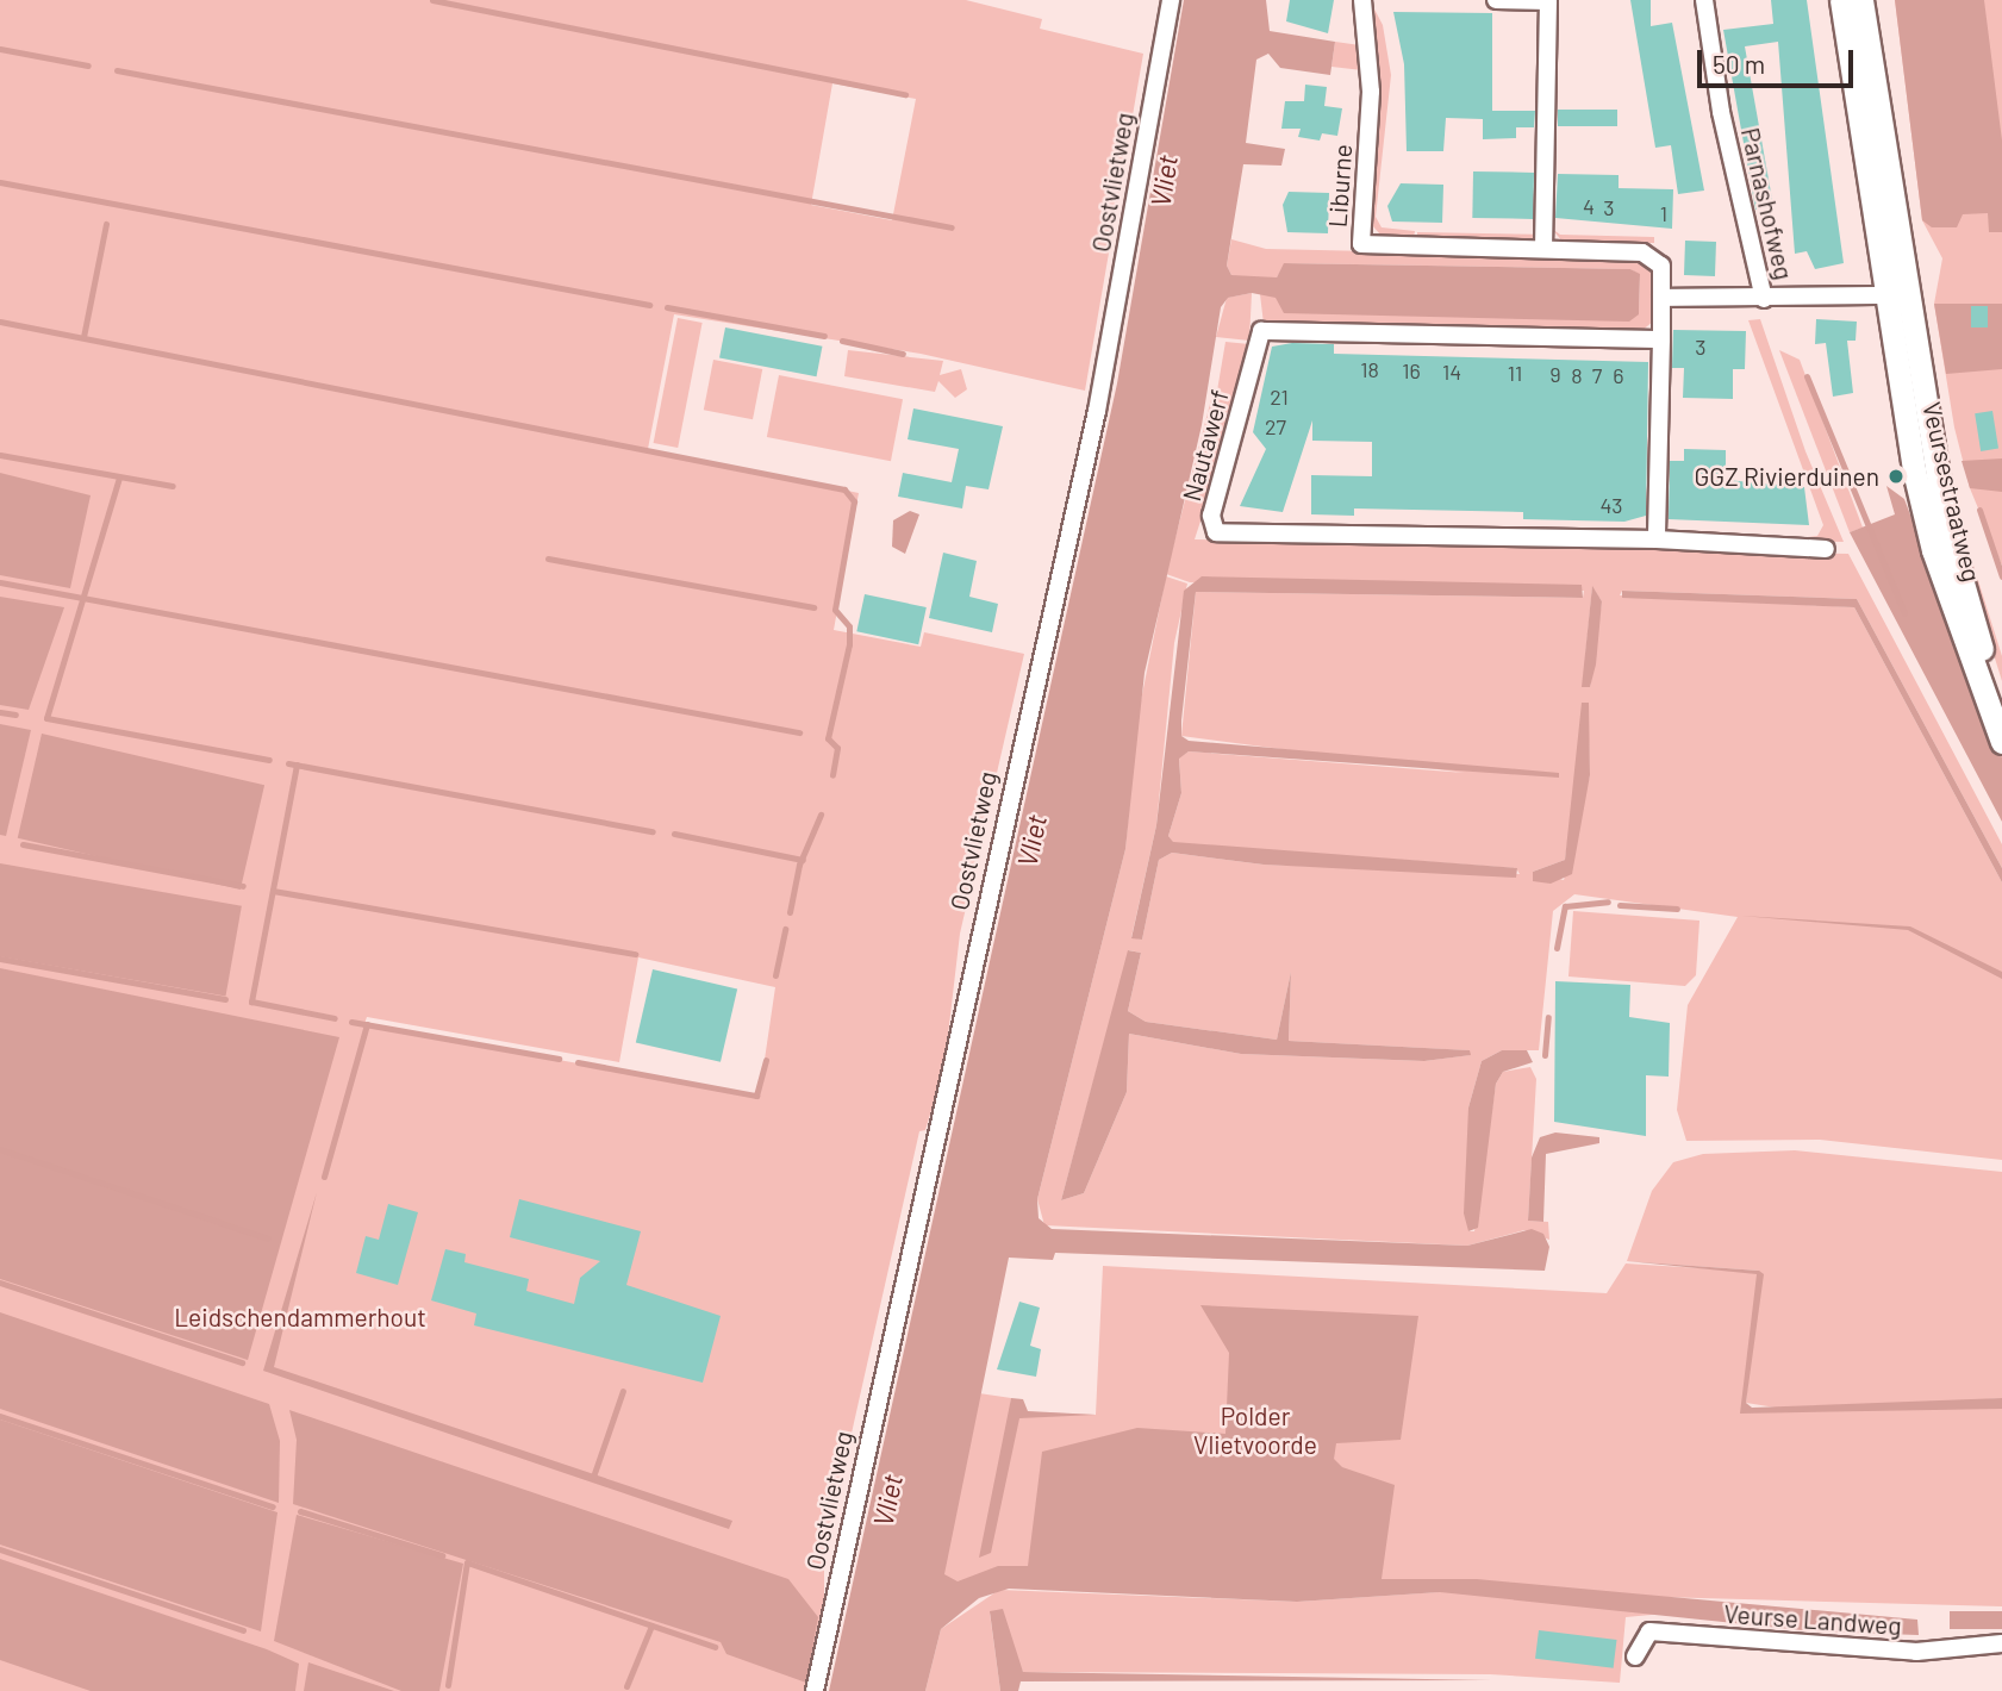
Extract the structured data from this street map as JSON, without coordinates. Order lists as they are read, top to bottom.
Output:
{
  "streets": {
    "main road": ["Veursestraatweg"],
    "street": [
      "Oostvlietweg",
      "Liburne",
      "Parnashofweg",
      "Nautawerf",
      "Veurse Landweg"
    ]
  },
  "crossings": [
    ["Parnashofweg", "Veursestraatweg"]
  ],
  "water": ["Vliet"],
  "parks": ["Leidschendammerhout", "Polder Vlietvoorde"],
  "places": ["GGZ Rivierduinen"],
  "house_numbers": [
    "4",
    "3",
    "1",
    "3",
    "18",
    "16",
    "14",
    "11",
    "9",
    "8",
    "7",
    "6",
    "21",
    "27",
    "43"
  ],
  "scale_bar": "50 m"
}
